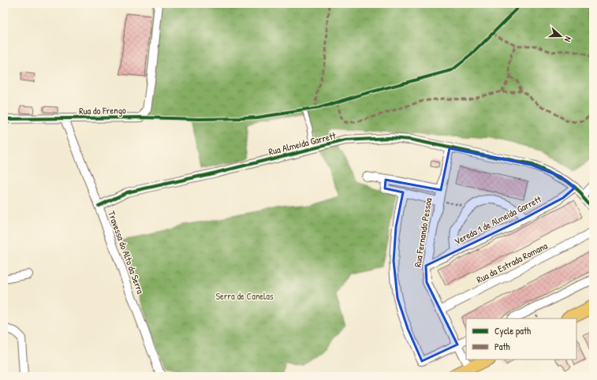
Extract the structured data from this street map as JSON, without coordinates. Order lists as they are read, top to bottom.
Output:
{
  "streets": {
    "street": [
      "Rua do Frengo",
      "Rua Almeida Garrett",
      "Vereda 1 de Almeida Garrett",
      "Rua Fernando Pessoa",
      "Travessa do Alto da Serra",
      "Rua da Estrada Romana"
    ]
  },
  "crossings": [
    ["Rua do Frengo", "Travessa do Alto da Serra"],
    ["Rua Almeida Garrett", "Vereda 1 de Almeida Garrett"],
    ["Rua Almeida Garrett", "Rua Fernando Pessoa"],
    ["Rua Almeida Garrett", "Travessa do Alto da Serra"],
    ["Vereda 1 de Almeida Garrett", "Rua Fernando Pessoa"],
    ["Rua Fernando Pessoa", "Rua da Estrada Romana"]
  ],
  "parks": ["Serra de Canelas"],
  "legend": ["Cycle path", "Path"],
  "north": "right"
}
